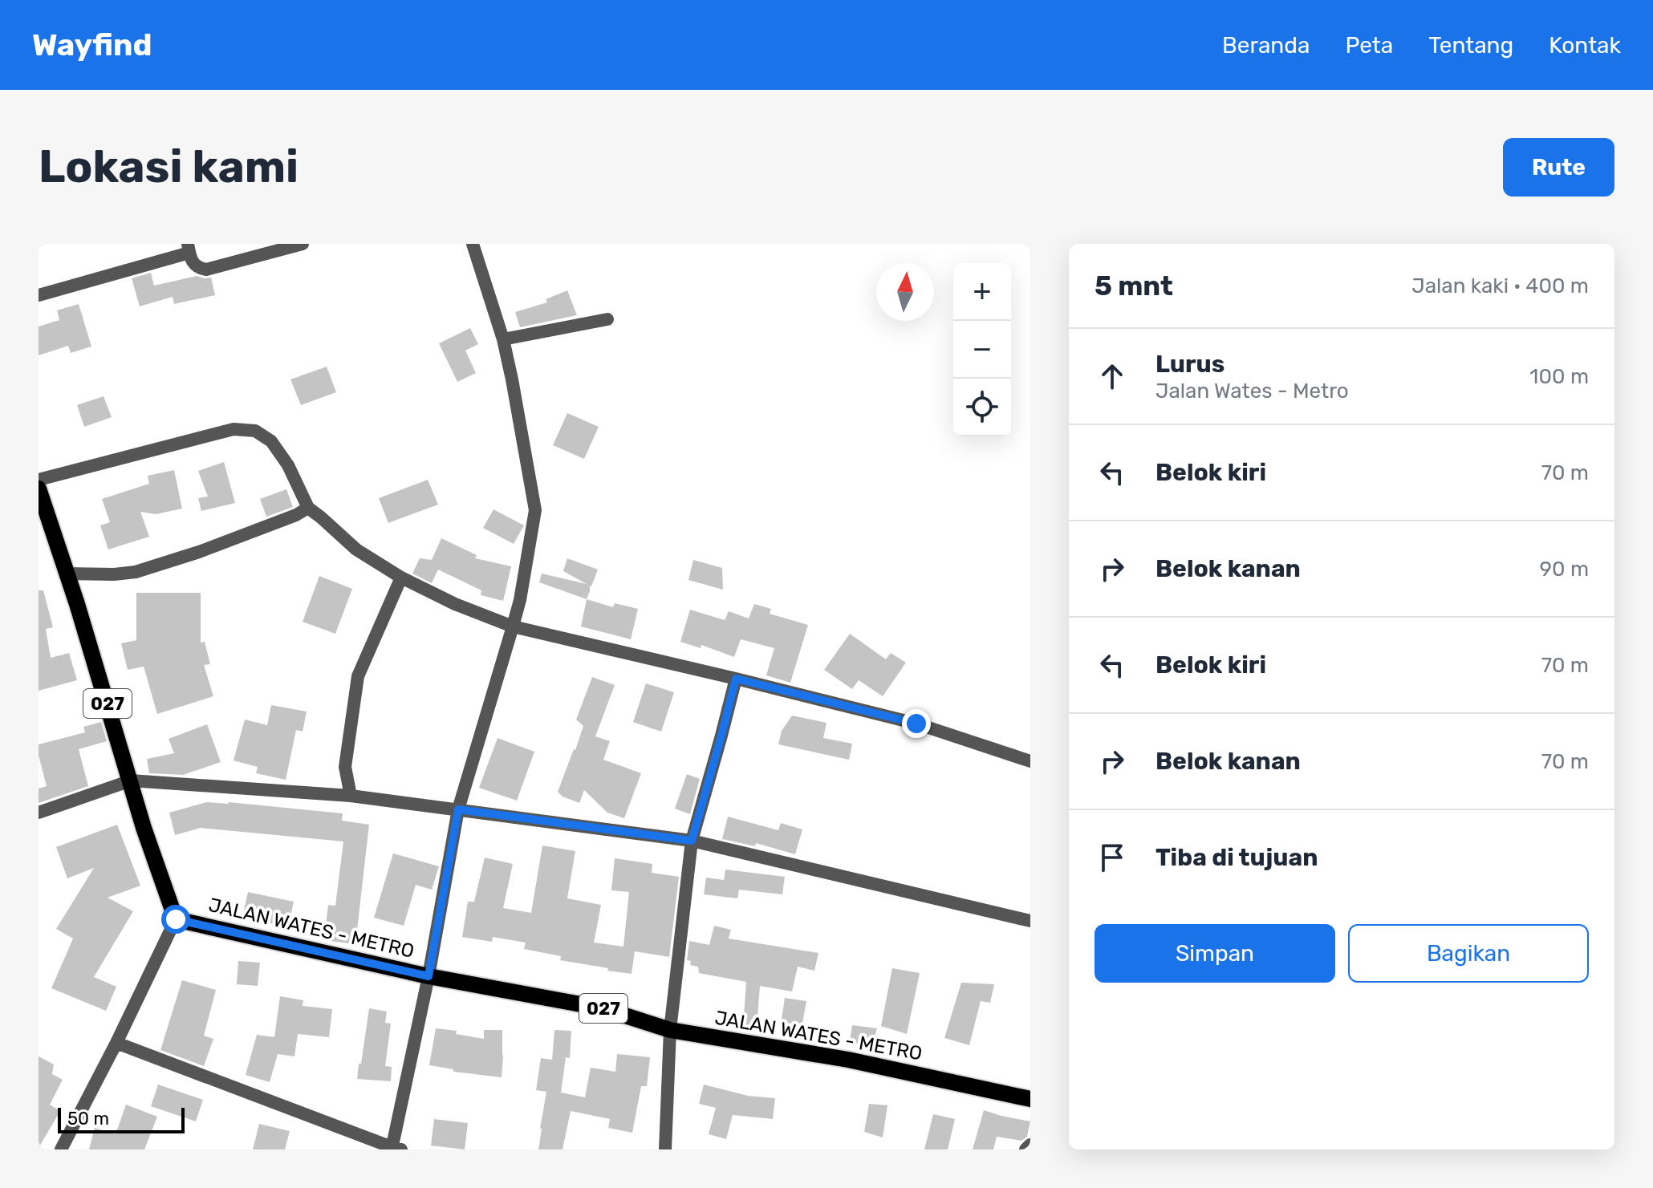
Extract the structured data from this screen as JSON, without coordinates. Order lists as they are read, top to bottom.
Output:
{
  "streets": {
    "main road": ["027", "JALAN WATES - METRO"]
  },
  "crossings": [
    ["027", "JALAN WATES - METRO"]
  ],
  "scale_bar": "50 m",
  "north": "top",
  "page": {
    "header": "Wayfind",
    "nav": [
      "Beranda",
      "Peta",
      "Tentang",
      "Kontak"
    ],
    "buttons": [
      "Rute",
      ["Simpan", "Bagikan"]
    ],
    "title": "Lokasi kami",
    "heading": ["5 mnt", "Jalan kaki · 400 m"],
    "map_buttons": ["+", "−"],
    "list": [
      ["Lurus", "Jalan Wates - Metro", "100 m"],
      ["Belok kiri", "70 m"],
      ["Belok kanan", "90 m"],
      ["Belok kiri", "70 m"],
      ["Belok kanan", "70 m"],
      "Tiba di tujuan"
    ],
    "scale": "50 m"
  }
}
